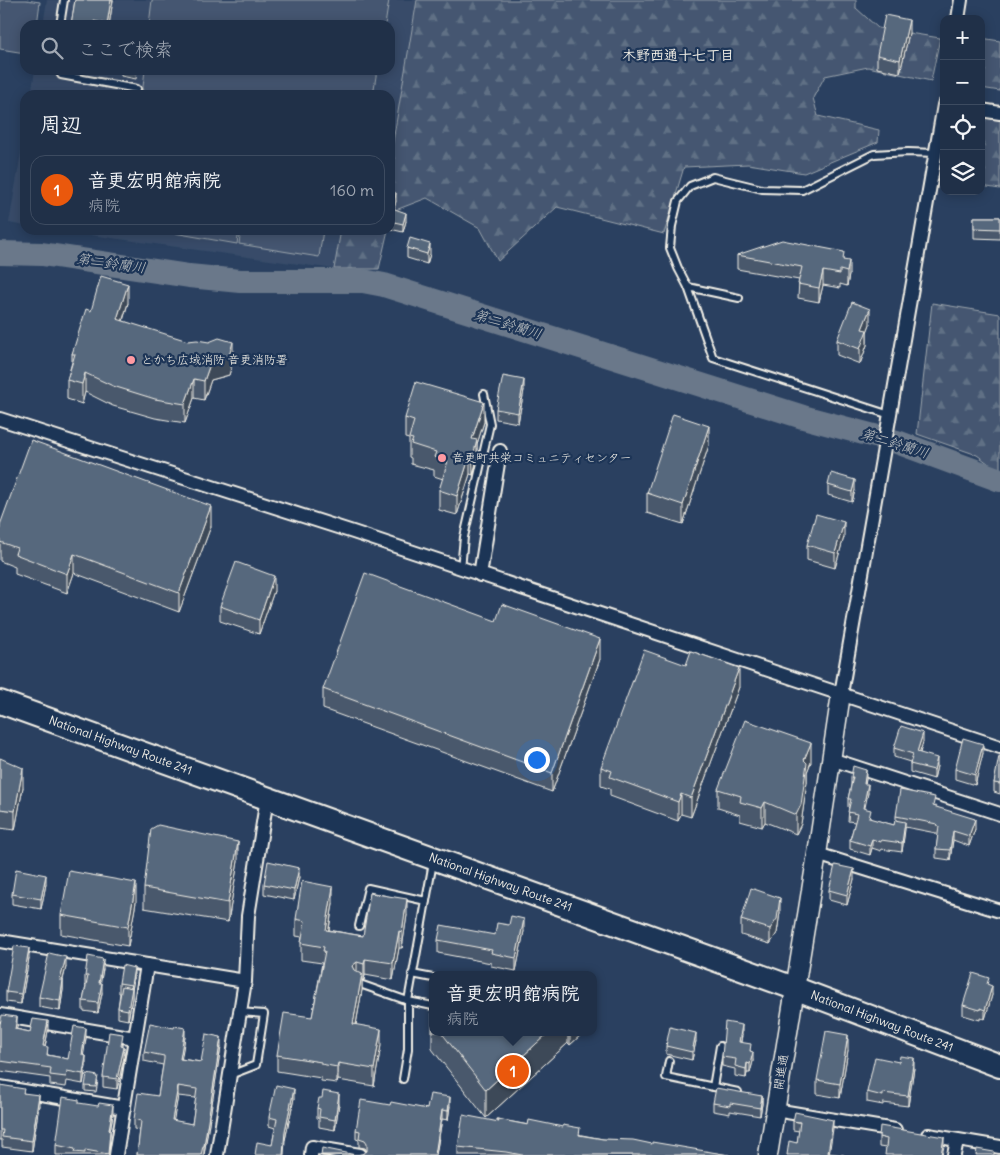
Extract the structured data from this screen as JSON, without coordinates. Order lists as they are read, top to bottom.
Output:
{
  "streets": {
    "highway": ["National Highway Route 241"],
    "street": ["開進通"]
  },
  "crossings": [
    ["National Highway Route 241", "開進通"]
  ],
  "districts": ["木野西通十七丁目"],
  "water": ["第二鈴蘭川"],
  "places": ["とかち広域消防 音更消防署", "音更町共栄コミュニティセンター"],
  "page": {
    "map_buttons": ["+", "−"],
    "search": "ここで検索",
    "heading": "周辺",
    "list": [
      {
        "mark": "1",
        "name": "音更宏明館病院",
        "note": "病院",
        "value": "160 m"
      }
    ],
    "popup": ["音更宏明館病院", "病院"],
    "pins": "1"
  }
}
